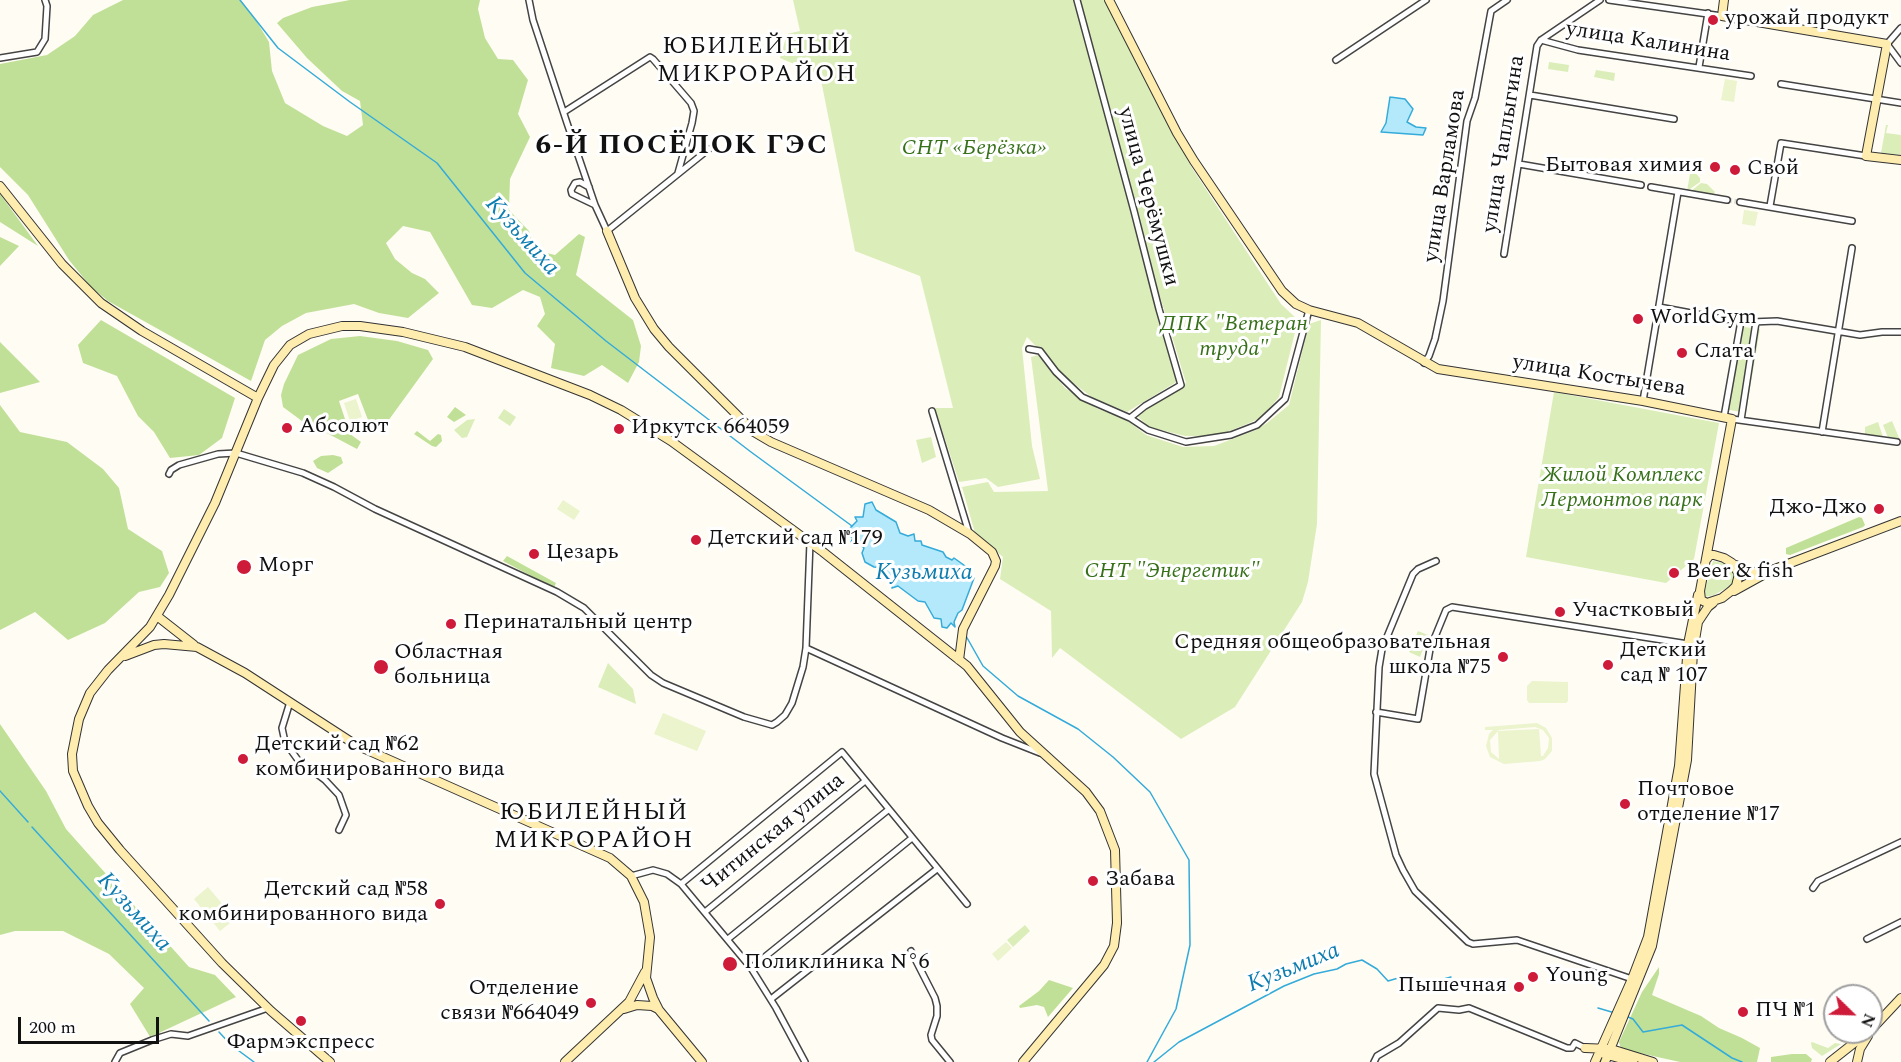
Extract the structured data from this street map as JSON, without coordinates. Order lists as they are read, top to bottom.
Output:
{
  "streets": {
    "main road": ["улица Костычева"],
    "street": [
      "улица Калинина",
      "улица Чаплыгина",
      "улица Варламова",
      "улица Черёмушки",
      "Читинская улица"
    ]
  },
  "crossings": [
    ["улица Калинина", "улица Чаплыгина"],
    ["улица Варламова", "улица Костычева"]
  ],
  "districts": ["ЮБИЛЕЙНЫЙ МИКРОРАЙОН", "6-Й ПОСЁЛОК ГЭС", "ЮБИЛЕЙНЫЙ МИКРОРАЙОН"],
  "water": ["Кузьмиха"],
  "parks": [
    "СНТ «Берёзка»",
    "ДПК \"Ветеран труда\"",
    "Жилой Комплекс Лермонтов парк",
    "СНТ \"Энергетик\""
  ],
  "places": [
    "урожай продукт",
    "Бытовая химия",
    "Свой",
    "WorldGym",
    "Слата",
    "Абсолют",
    "Иркутск 664059",
    "Джо-Джо",
    "Детский сад №179",
    "Цезарь",
    "Морг",
    "Beer & fish",
    "Участковый",
    "Перинатальный центр",
    "Средняя общеобразовательная школа №75",
    "Детский сад № 107",
    "Областная больница",
    "Детский сад №62 комбинированного вида",
    "Почтовое отделение №17",
    "Забава",
    "Детский сад №58 комбинированного вида",
    "Поликлиника N°6",
    "Young",
    "Пышечная",
    "Отделение связи №664049",
    "ПЧ №1",
    "Фармэкспресс"
  ],
  "scale_bar": "200 m",
  "north": "bottom right"
}
